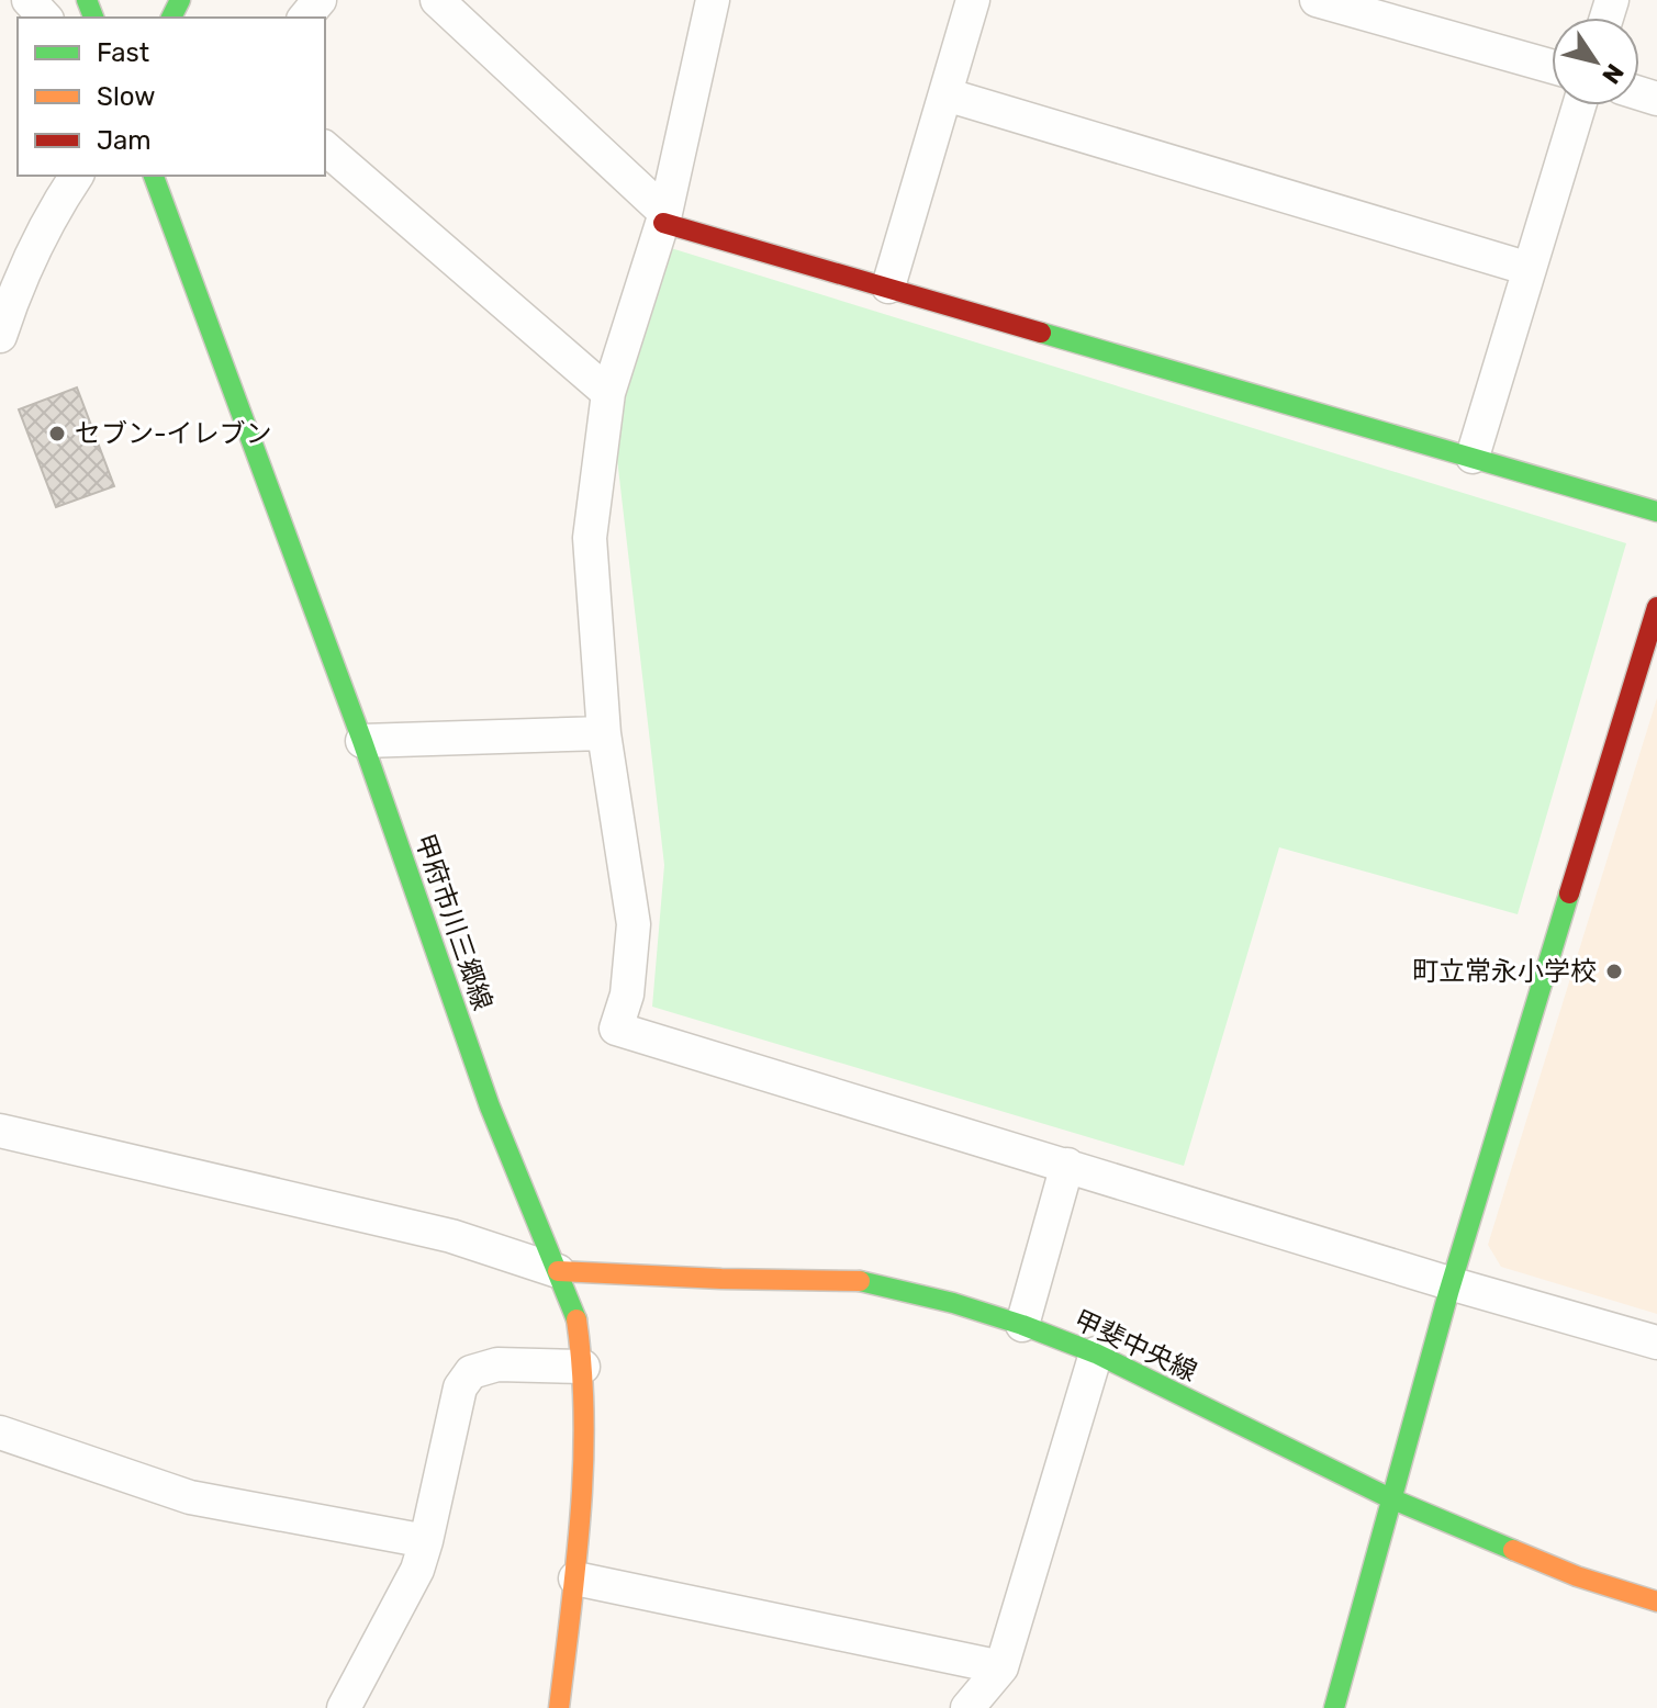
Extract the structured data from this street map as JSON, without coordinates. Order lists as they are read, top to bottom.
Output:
{
  "streets": {
    "main road": ["甲府市川三郷線", "甲斐中央線"]
  },
  "crossings": [
    ["甲府市川三郷線", "甲斐中央線"]
  ],
  "places": ["セブン-イレブン", "町立常永小学校"],
  "legend": ["Fast", "Slow", "Jam"],
  "north": "bottom right"
}
